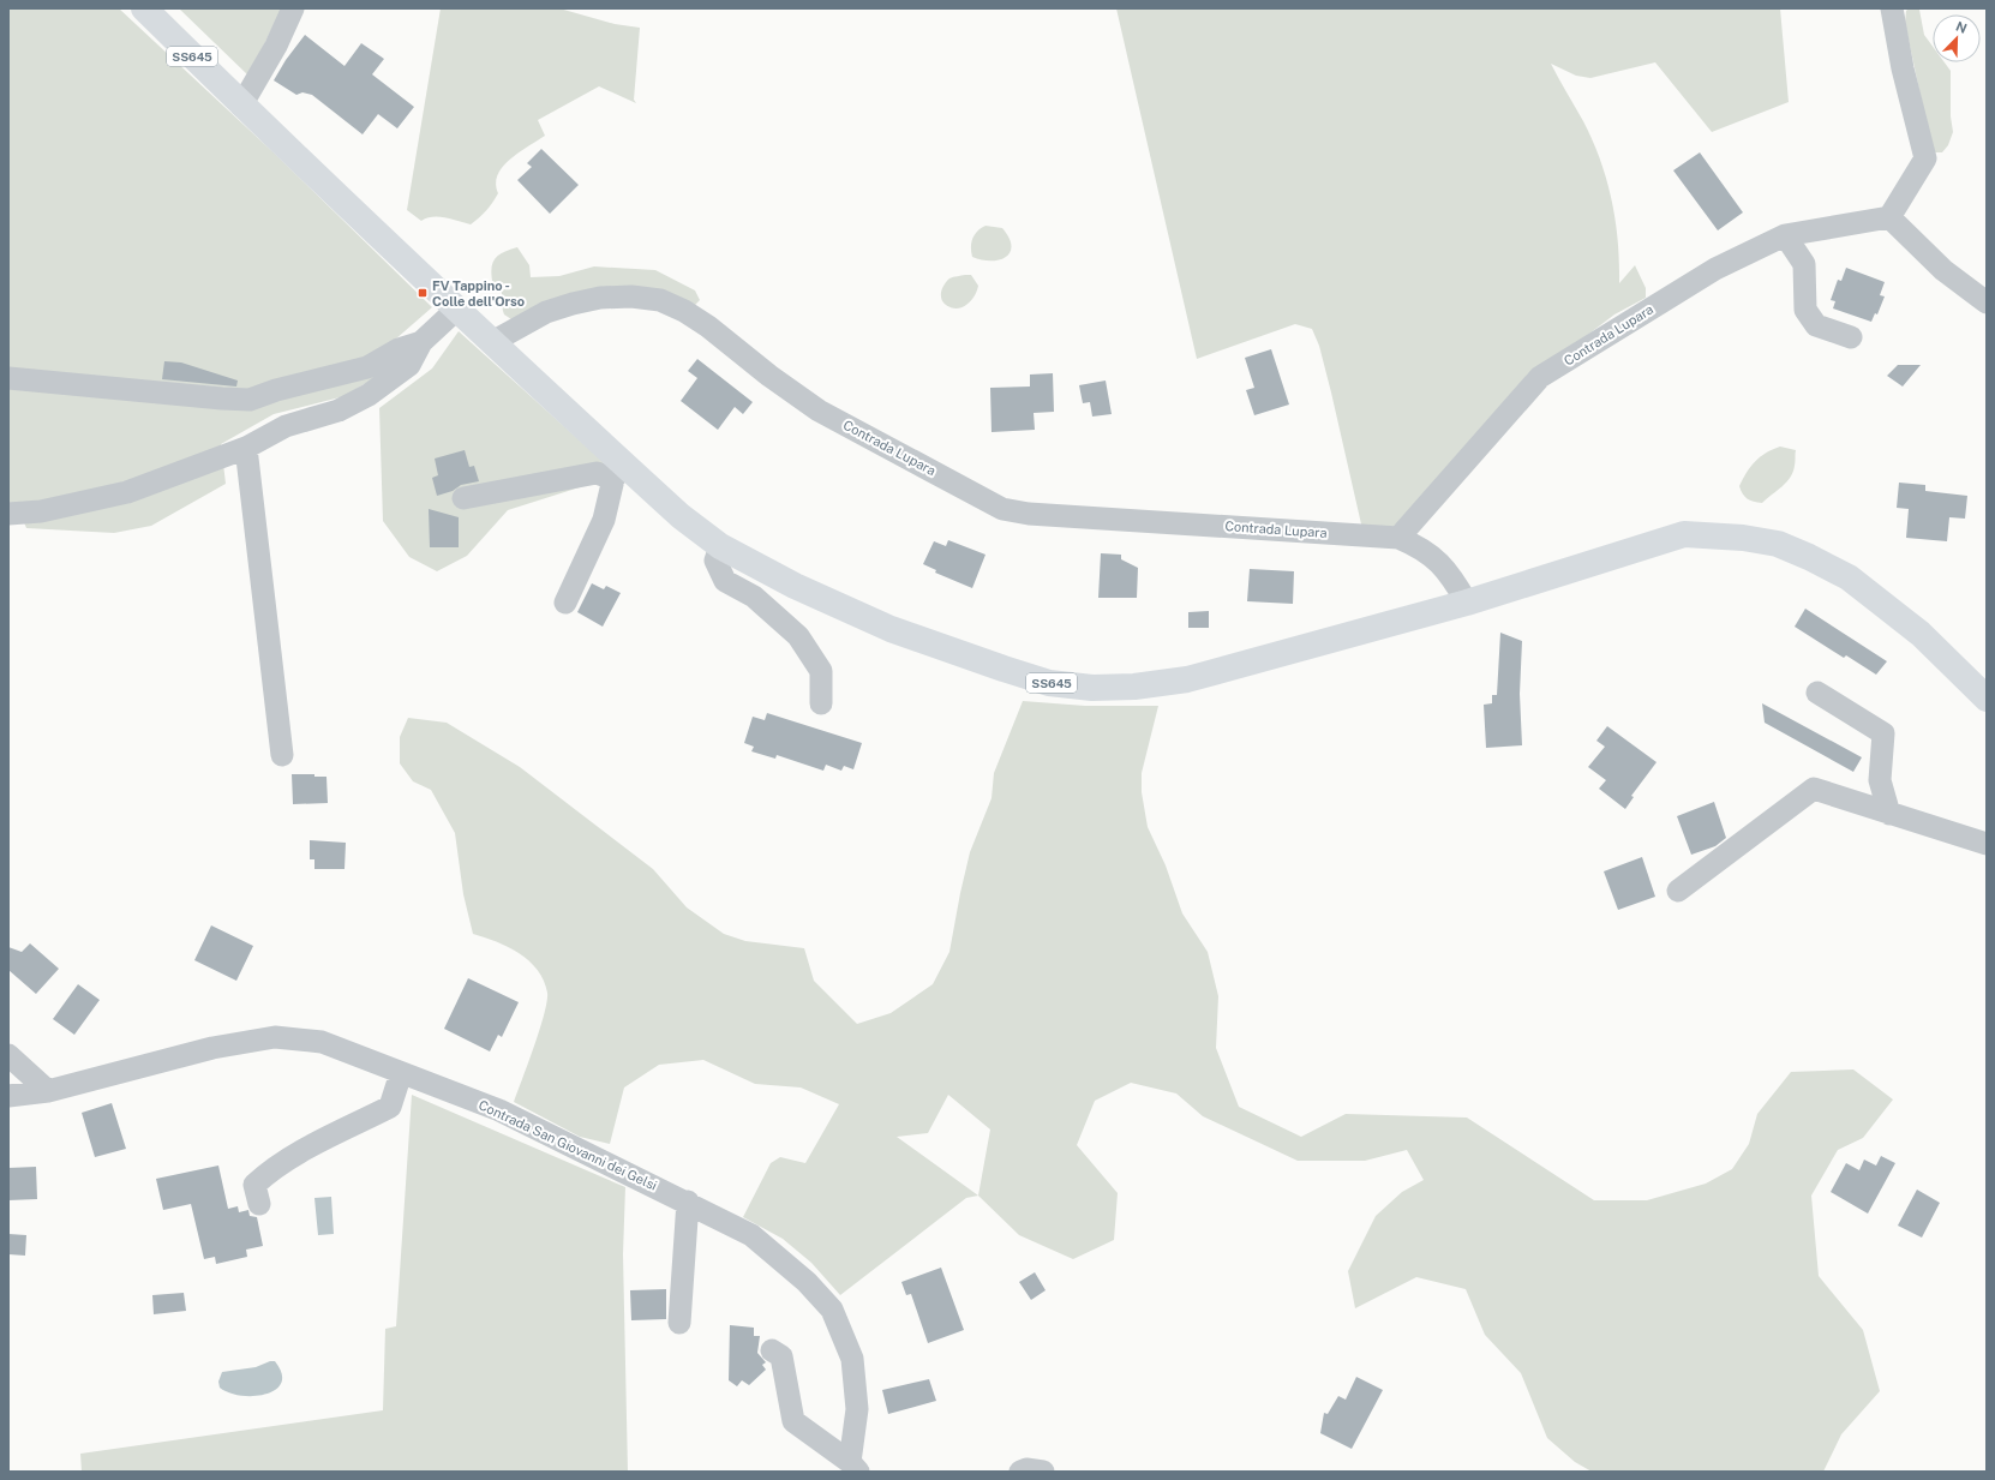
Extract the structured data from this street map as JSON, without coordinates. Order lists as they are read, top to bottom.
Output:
{
  "streets": {
    "main road": ["SS645"],
    "street": ["Contrada Lupara", "Contrada San Giovanni dei Gelsi"]
  },
  "crossings": [
    ["SS645", "Contrada Lupara"]
  ],
  "places": {
    "transit": ["FV Tappino - Colle dell'Orso"]
  },
  "north": "top right"
}
